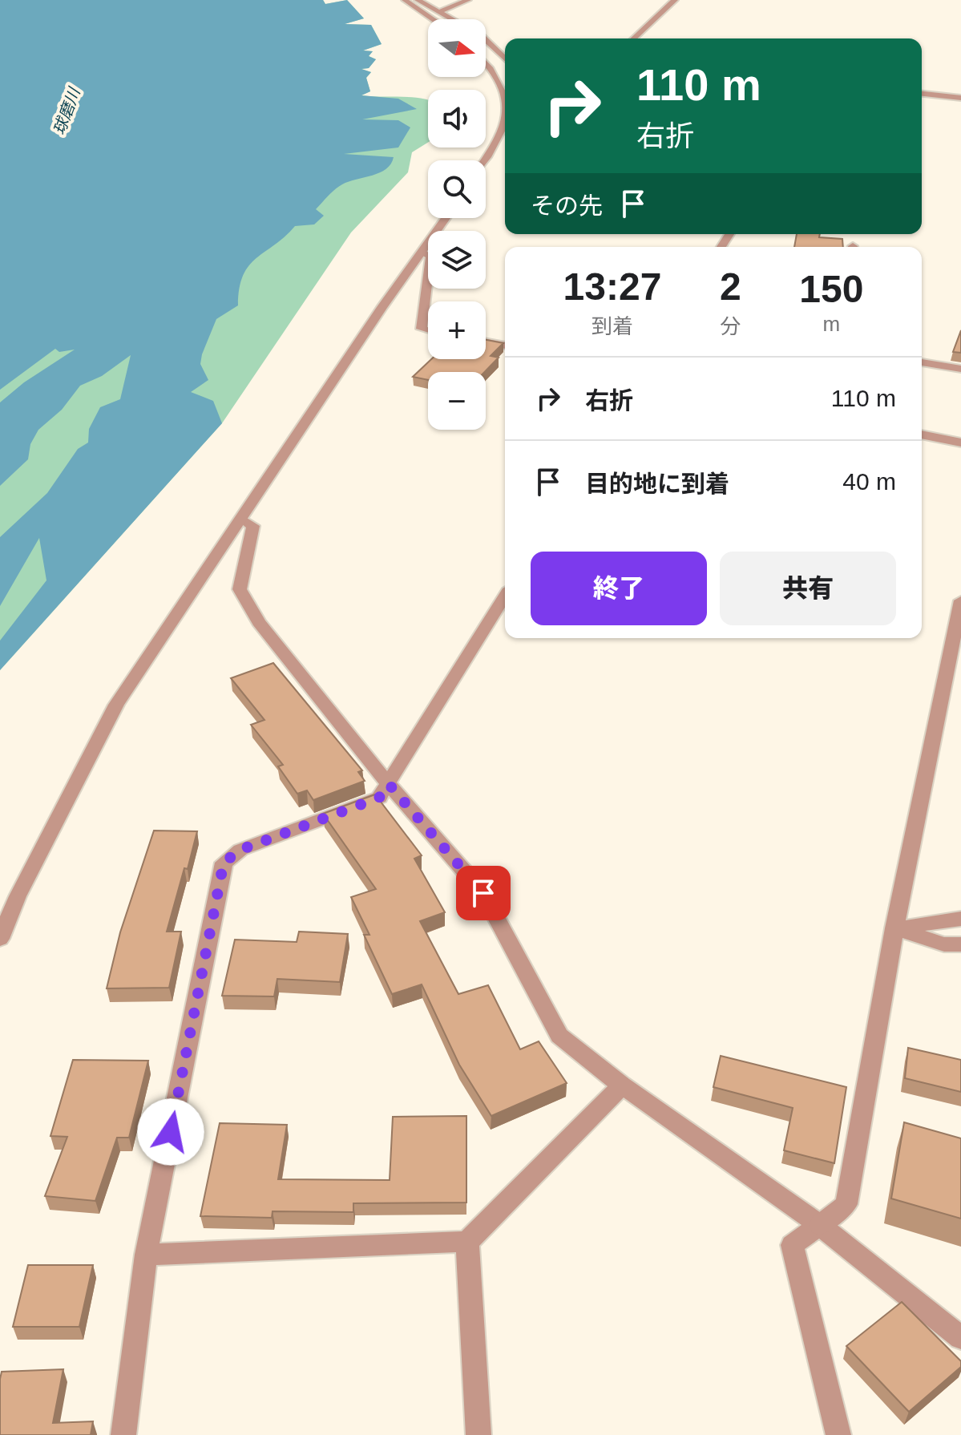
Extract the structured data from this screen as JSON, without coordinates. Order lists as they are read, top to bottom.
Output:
{
  "water": ["球磨川"],
  "north": "right",
  "page": {
    "map_buttons": ["+", "−"],
    "turn": ["110 m", "右折"],
    "then": "その先",
    "eta": [
      "13:27",
      "到着",
      "2",
      "分",
      "150",
      "m"
    ],
    "list": [
      {
        "name": "右折",
        "value": "110 m"
      },
      {
        "name": "目的地に到着",
        "value": "40 m"
      }
    ],
    "buttons": ["終了", "共有"]
  }
}
